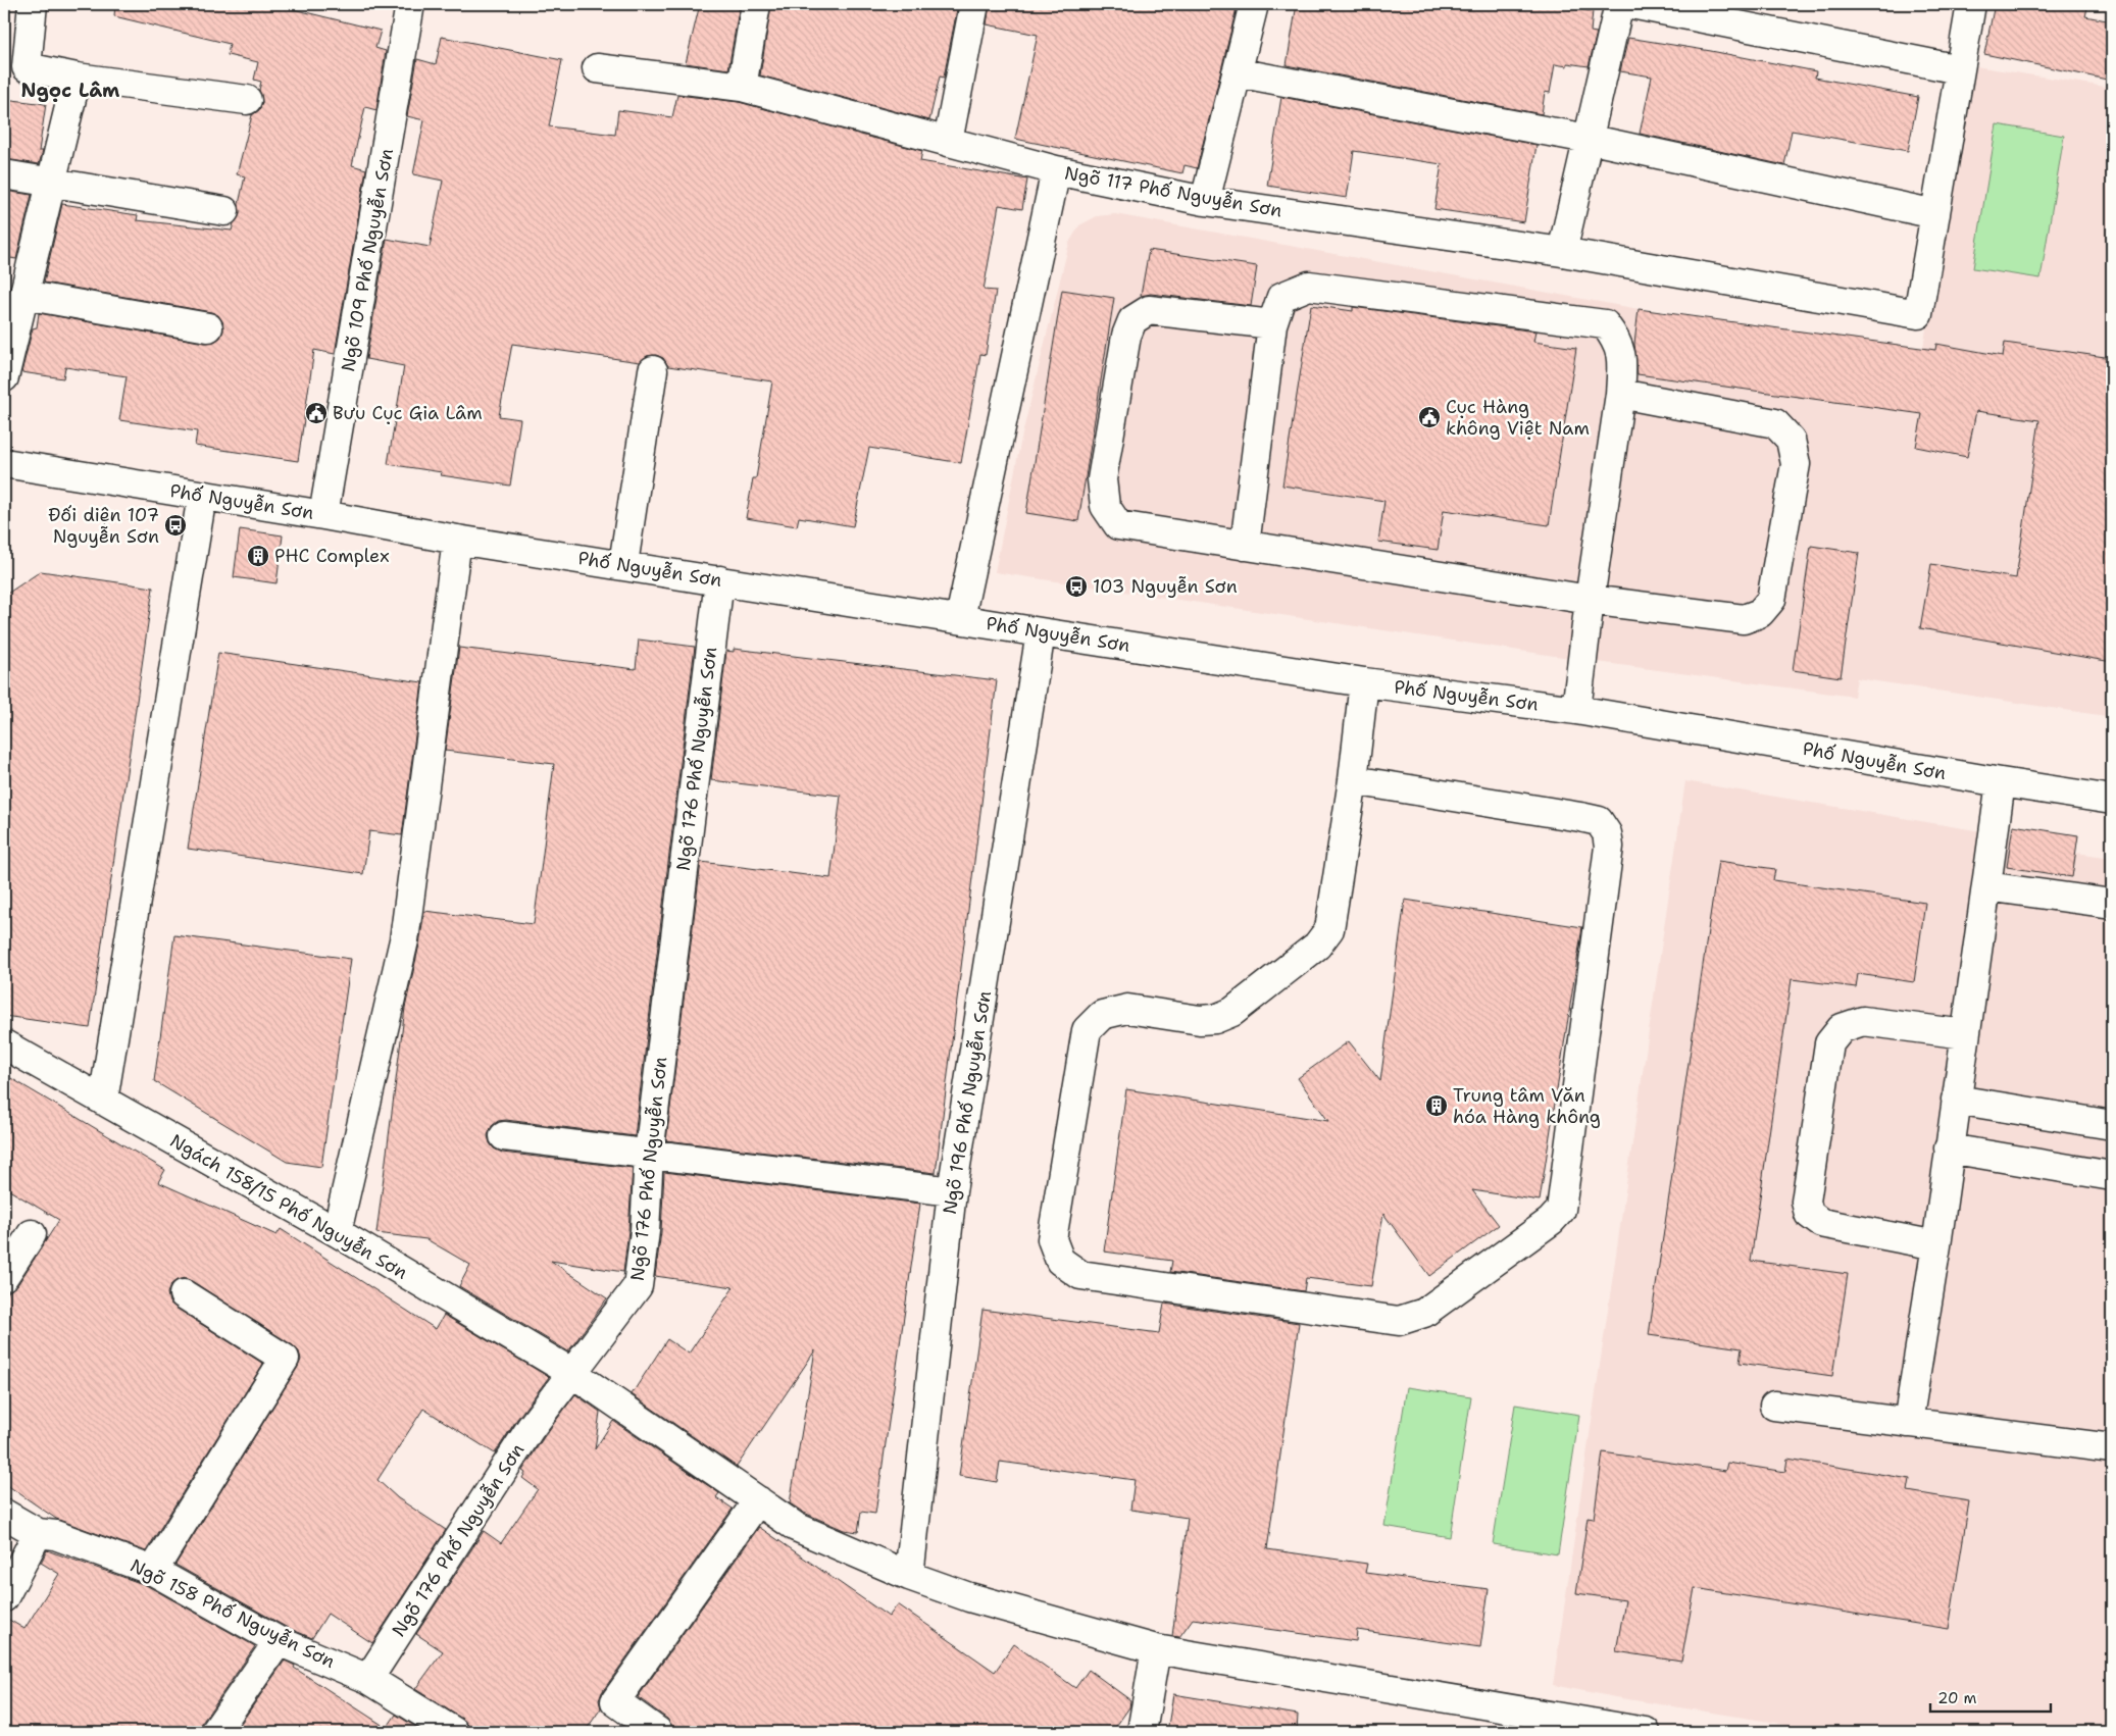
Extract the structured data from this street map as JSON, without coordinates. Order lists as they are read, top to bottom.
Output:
{
  "streets": {
    "street": [
      "Ngõ 117 Phố Nguyễn Sơn",
      "Ngõ 109 Phố Nguyễn Sơn",
      "Phố Nguyễn Sơn",
      "Ngõ 176 Phố Nguyễn Sơn",
      "Ngõ 196 Phố Nguyễn Sơn",
      "Ngách 158/15 Phố Nguyễn Sơn",
      "Ngõ 158 Phố Nguyễn Sơn"
    ]
  },
  "crossings": [
    ["Ngõ 117 Phố Nguyễn Sơn", "Phố Nguyễn Sơn"],
    ["Ngõ 109 Phố Nguyễn Sơn", "Phố Nguyễn Sơn"],
    ["Phố Nguyễn Sơn", "Ngõ 176 Phố Nguyễn Sơn"],
    ["Phố Nguyễn Sơn", "Ngõ 196 Phố Nguyễn Sơn"],
    ["Ngõ 176 Phố Nguyễn Sơn", "Ngách 158/15 Phố Nguyễn Sơn"],
    ["Ngõ 176 Phố Nguyễn Sơn", "Ngõ 158 Phố Nguyễn Sơn"],
    ["Ngõ 196 Phố Nguyễn Sơn", "Ngách 158/15 Phố Nguyễn Sơn"]
  ],
  "districts": ["Ngọc Lâm"],
  "places": {
    "public building": ["Bưu Cục Gia Lâm", "Cục Hàng không Việt Nam"],
    "bus stop": ["Đối diện 107 Nguyễn Sơn", "103 Nguyễn Sơn"],
    "building": ["PHC Complex", "Trung tâm Văn hóa Hàng không"]
  },
  "scale_bar": "20 m"
}
